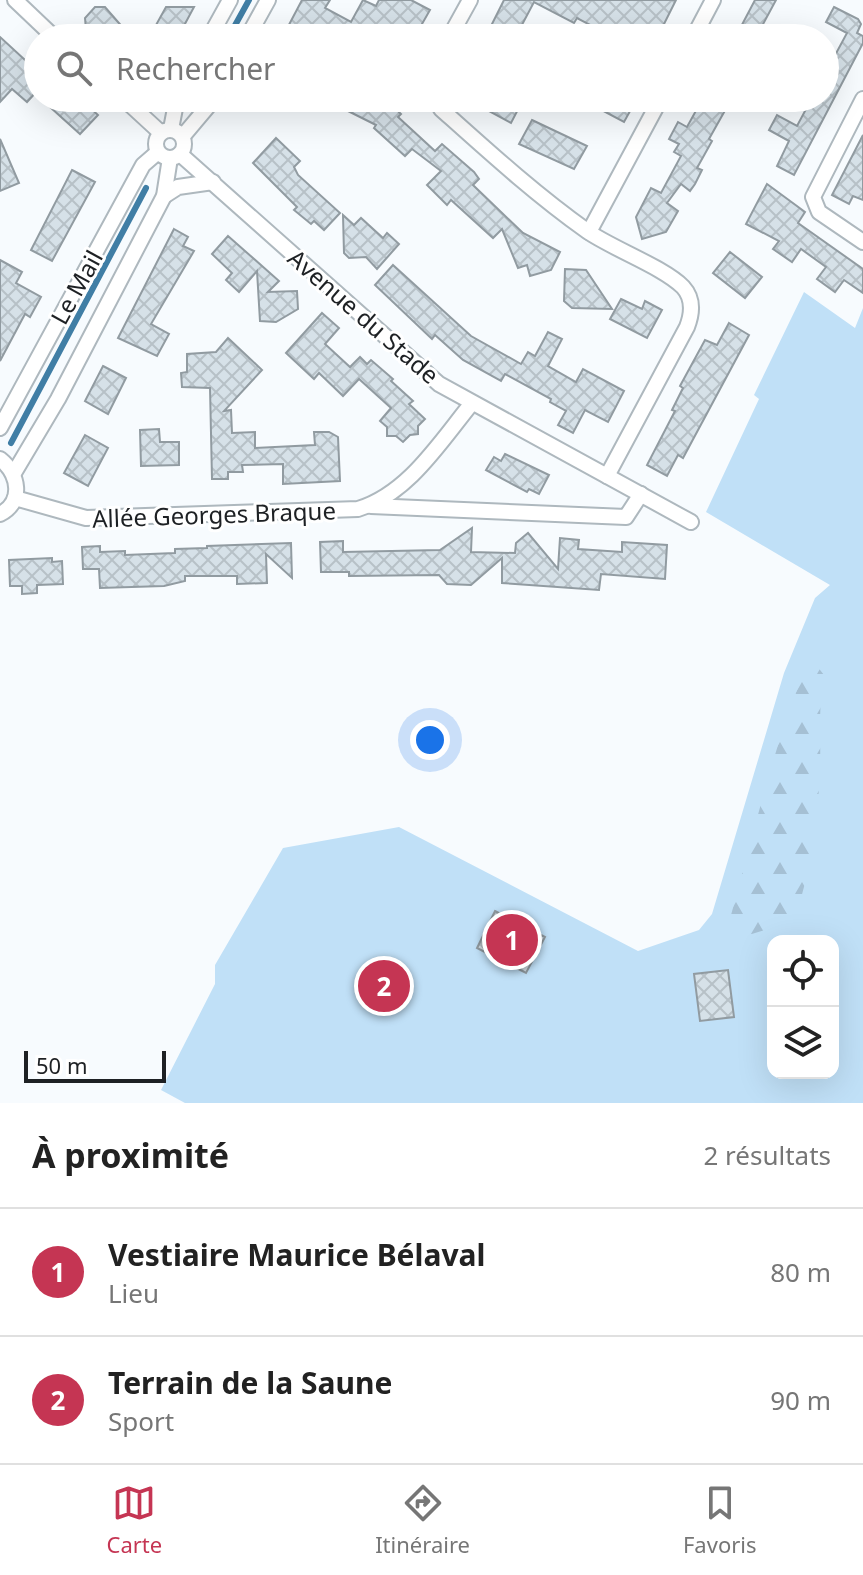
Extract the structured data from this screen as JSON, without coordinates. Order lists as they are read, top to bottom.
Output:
{
  "streets": {
    "street": ["Le Mail", "Avenue du Stade", "Allée Georges Braque"]
  },
  "crossings": [
    ["Le Mail", "Avenue du Stade"],
    ["Avenue du Stade", "Allée Georges Braque"]
  ],
  "scale_bar": "50 m",
  "page": {
    "search": "Rechercher",
    "pins": ["1", "2"],
    "scale": "50 m",
    "heading": ["À proximité", "2 résultats"],
    "list": [
      {
        "mark": "1",
        "name": "Vestiaire Maurice Bélaval",
        "note": "Lieu",
        "value": "80 m"
      },
      {
        "mark": "2",
        "name": "Terrain de la Saune",
        "note": "Sport",
        "value": "90 m"
      }
    ],
    "nav": ["Carte", "Itinéraire", "Favoris"]
  }
}
